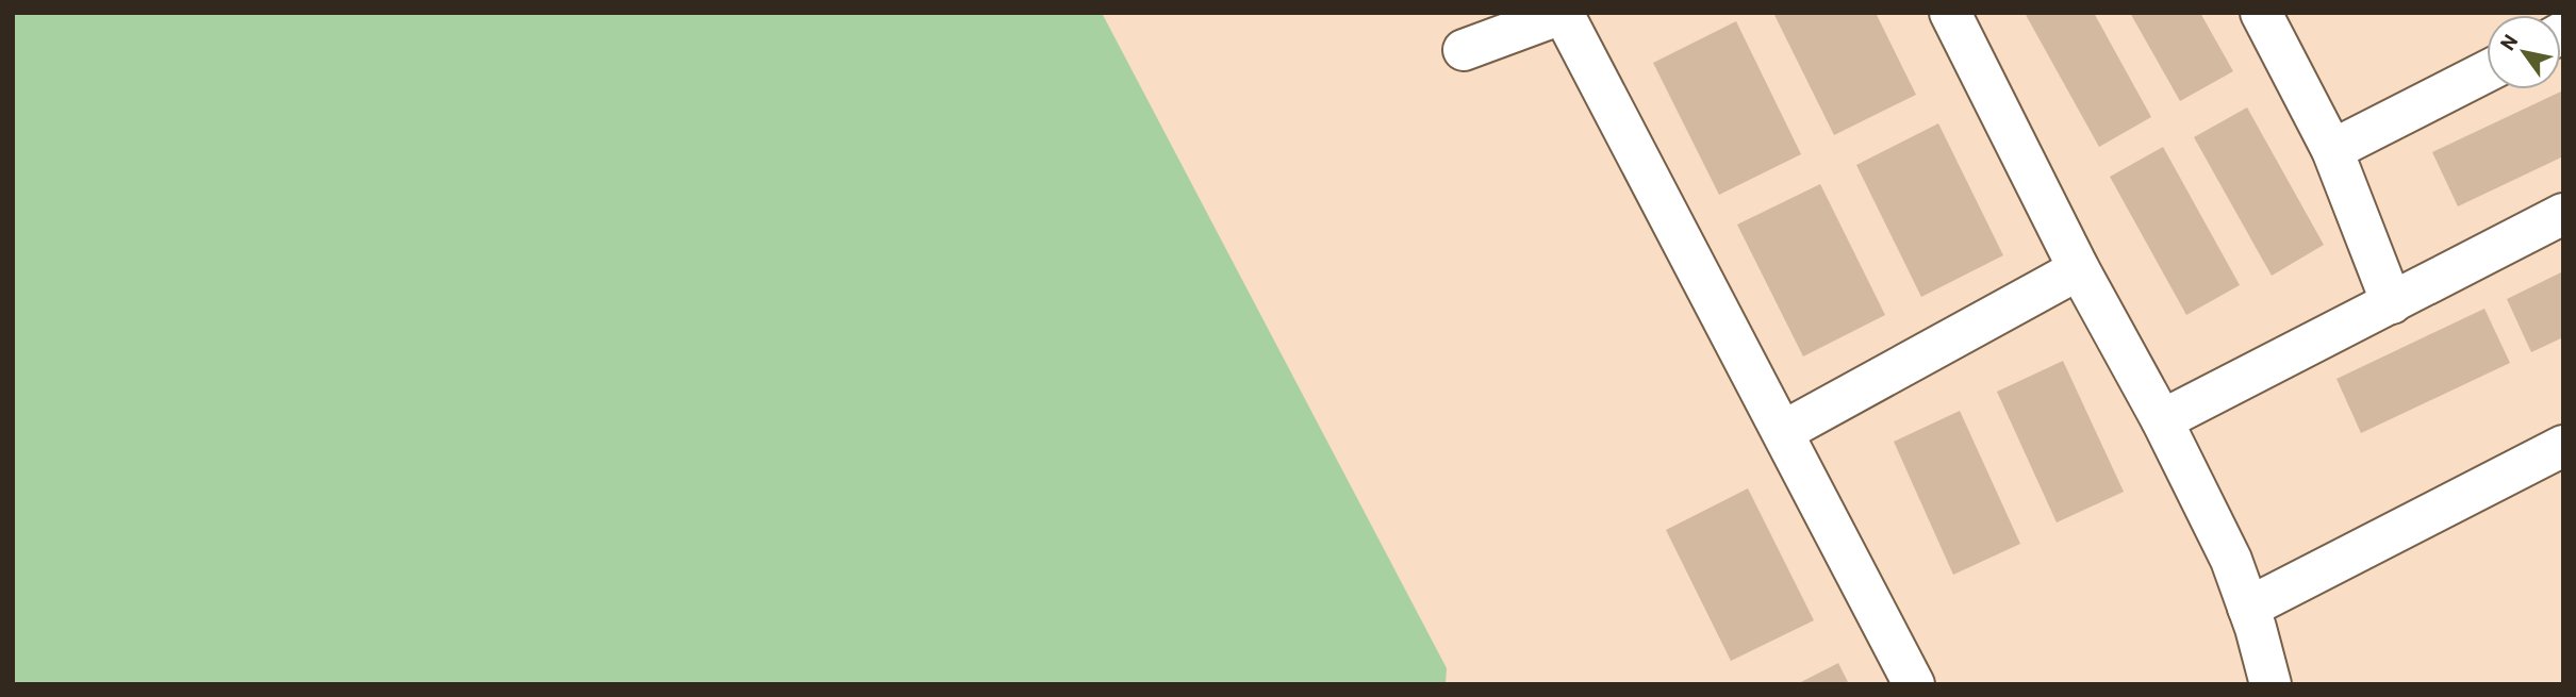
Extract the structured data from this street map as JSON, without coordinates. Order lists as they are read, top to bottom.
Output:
{
  "north": "top left"
}
